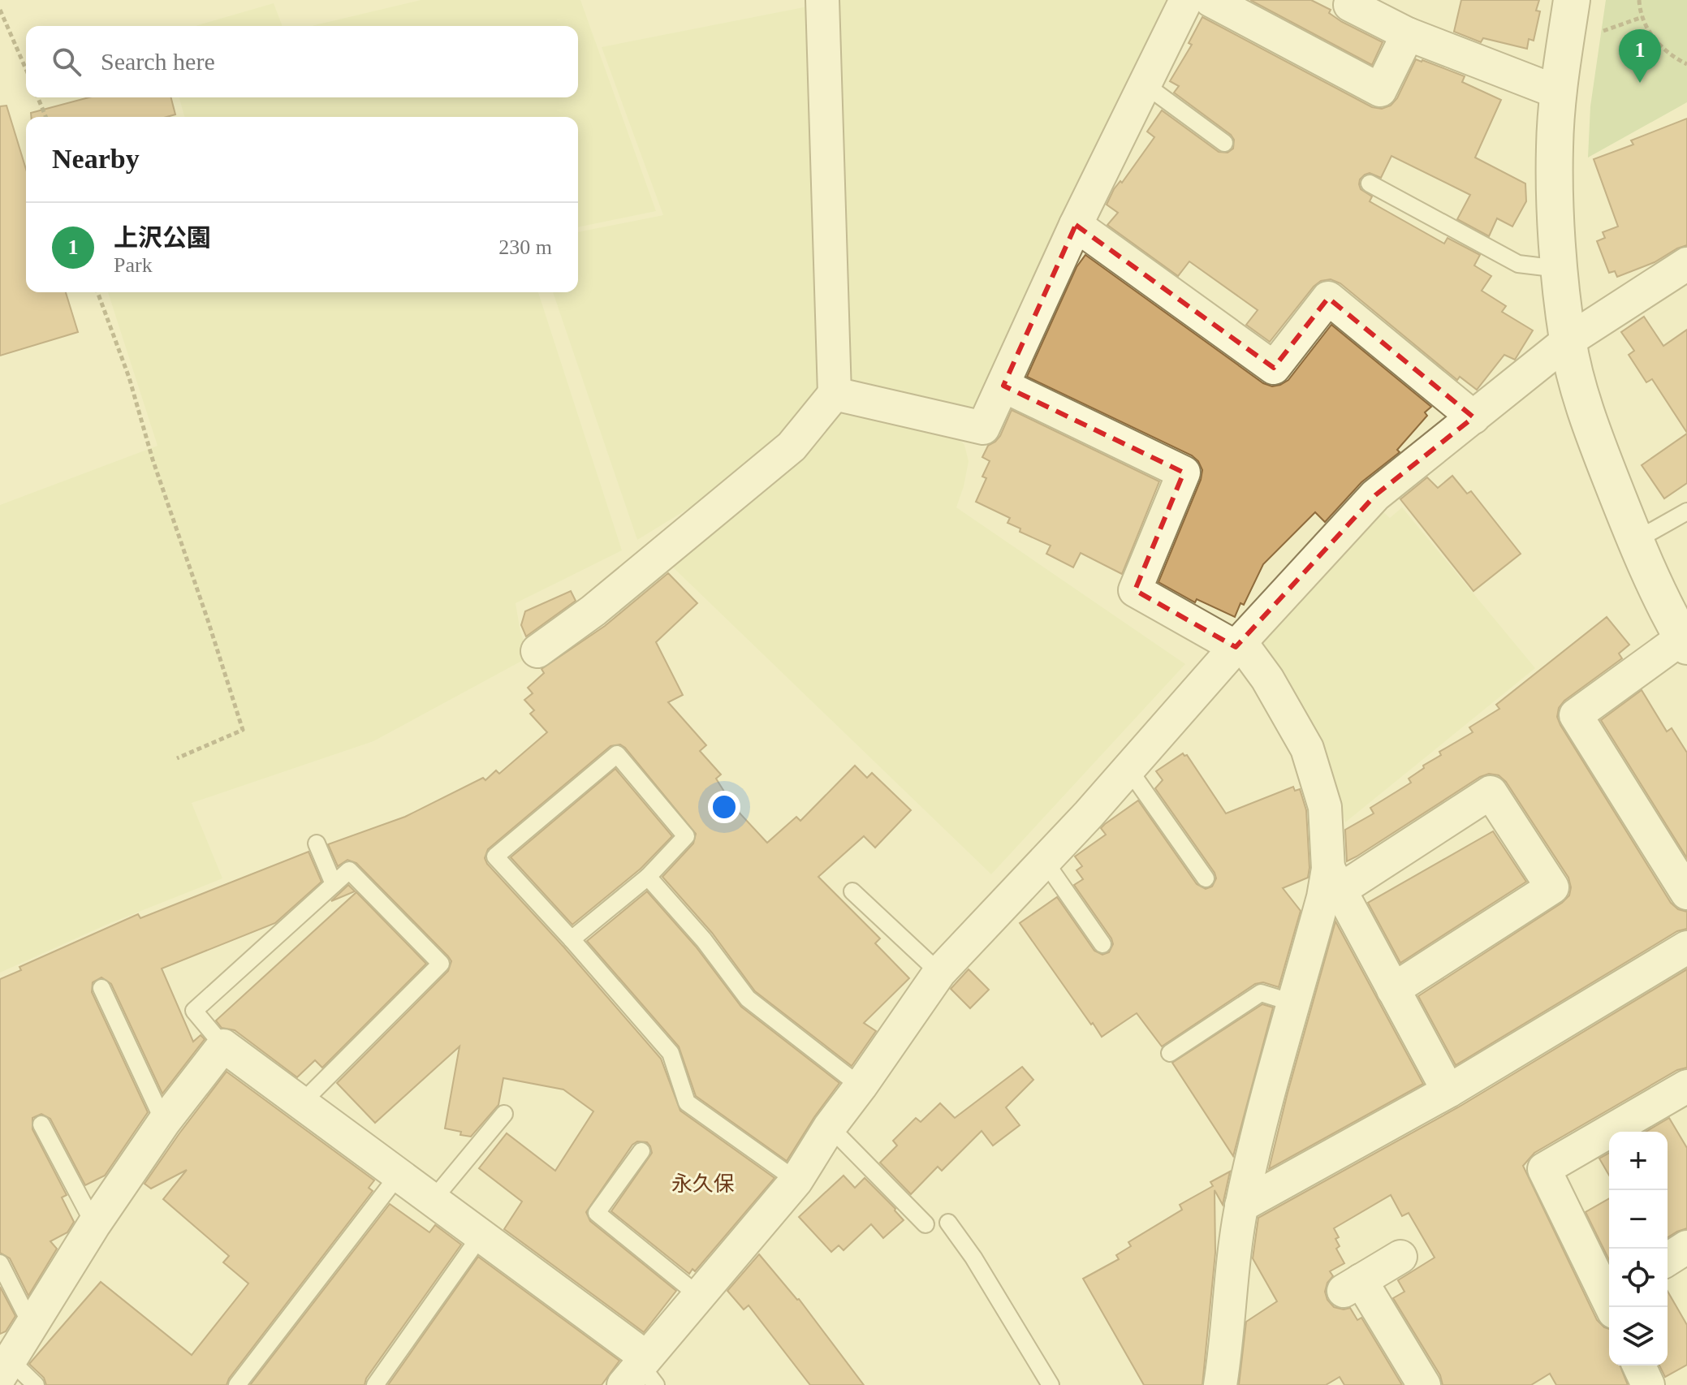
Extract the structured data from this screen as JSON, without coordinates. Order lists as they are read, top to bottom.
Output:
{
  "districts": ["永久保"],
  "page": {
    "search": "Search here",
    "pins": "1",
    "heading": "Nearby",
    "list": [
      {
        "mark": "1",
        "name": "上沢公園",
        "note": "Park",
        "value": "230 m"
      }
    ],
    "map_buttons": ["+", "−"]
  }
}
